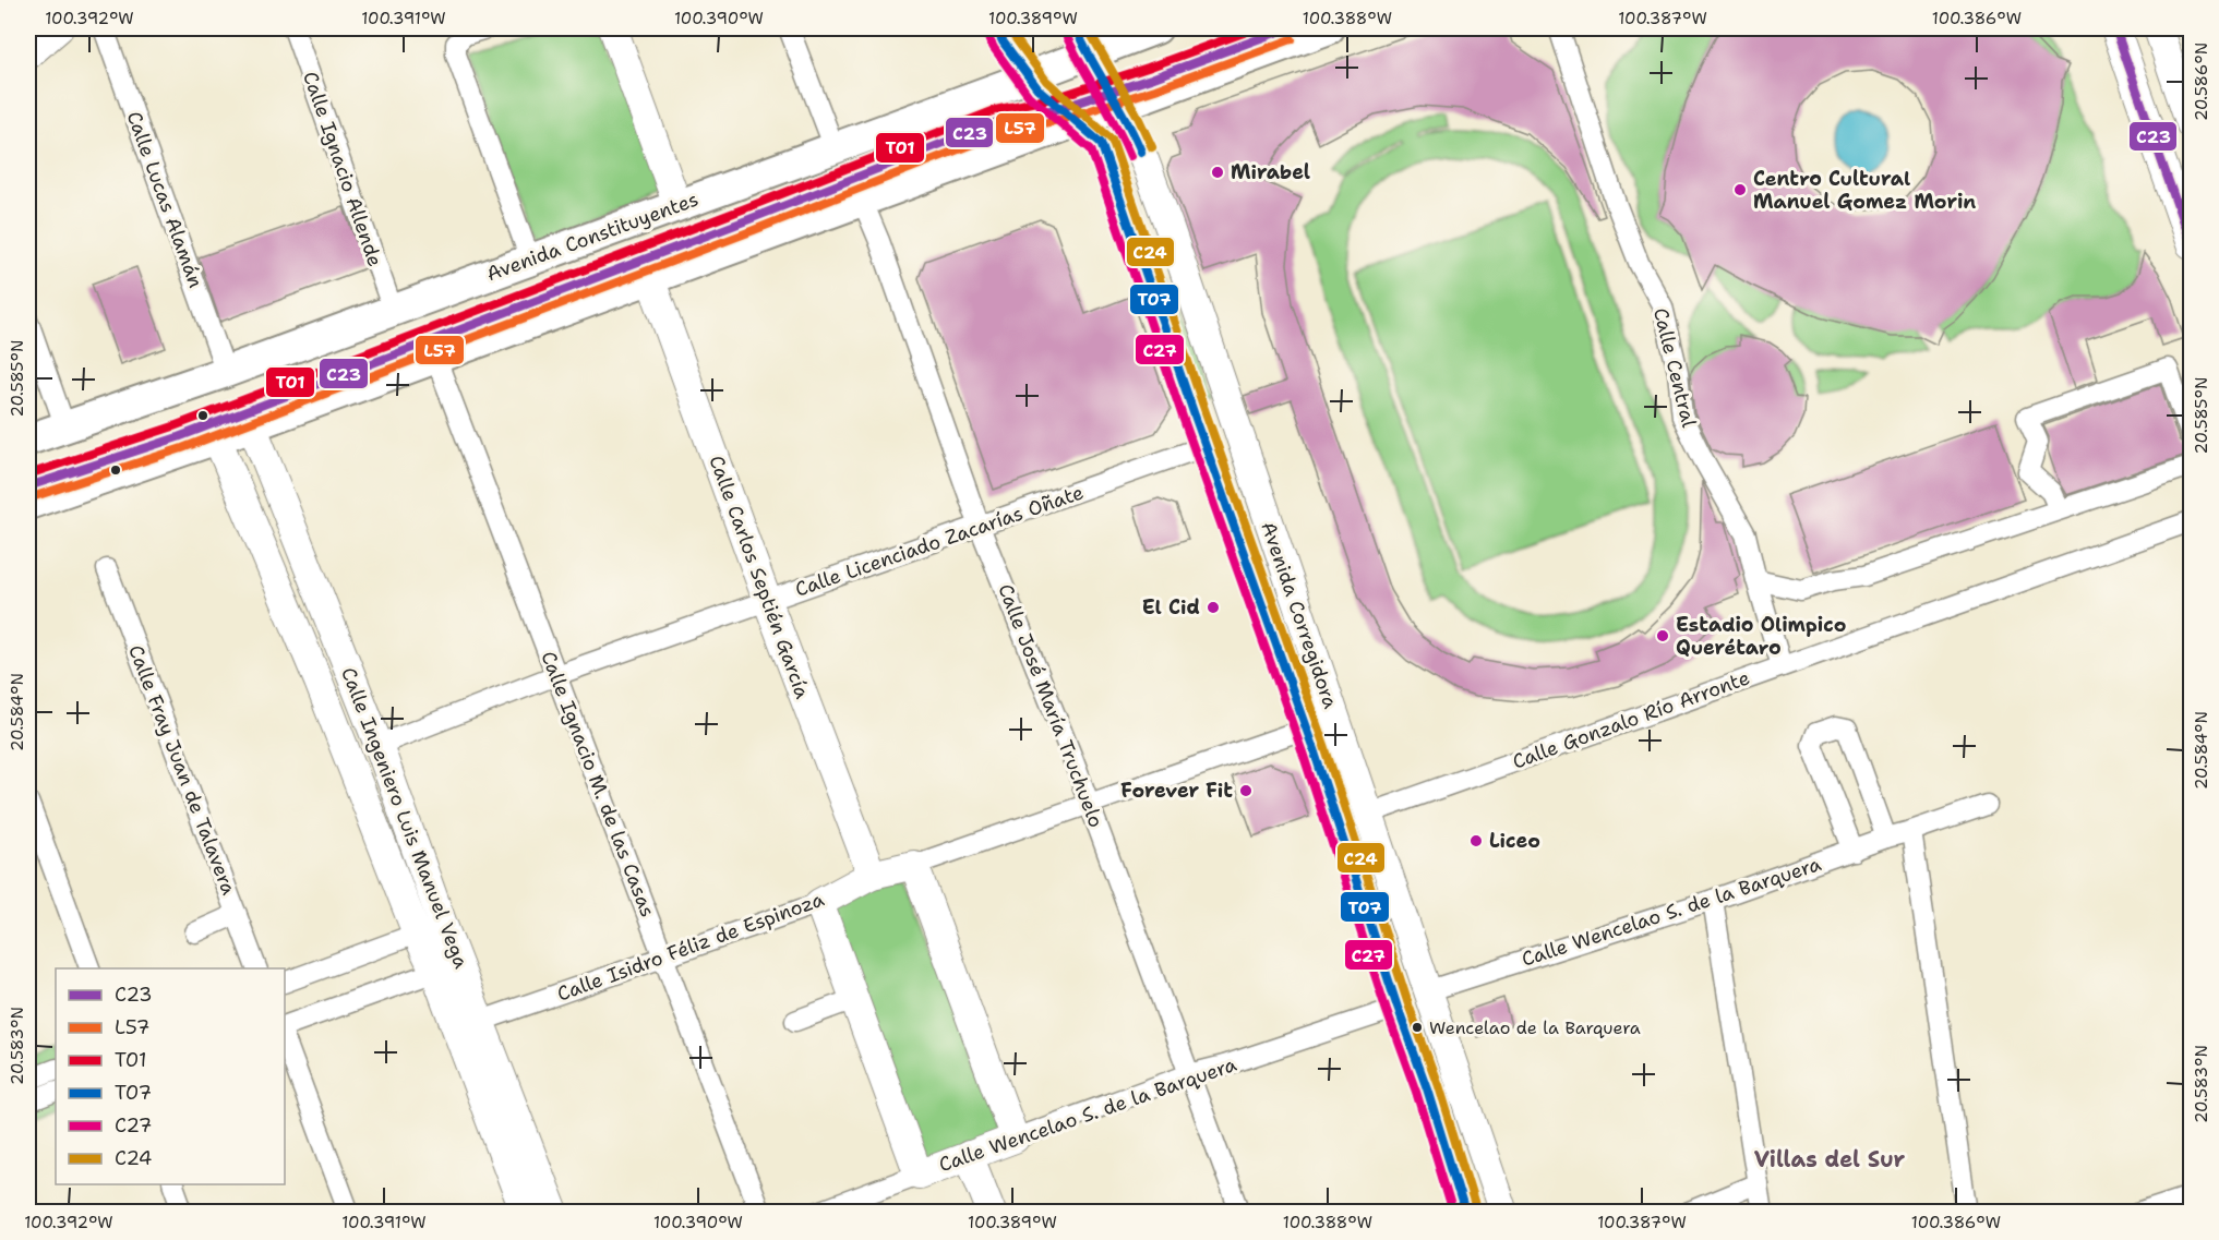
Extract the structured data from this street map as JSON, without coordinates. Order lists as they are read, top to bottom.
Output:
{
  "streets": {
    "main road": [
      "Avenida Constituyentes",
      "Calle Carlos Septién García",
      "Avenida Corregidora",
      "Calle Ingeniero Luis Manuel Vega",
      "Calle Wencelao S. de la Barquera",
      "Calle Isidro Féliz de Espinoza"
    ],
    "street": [
      "Calle Ignacio Allende",
      "Calle Lucas Alamán",
      "Calle Central",
      "Calle Licenciado Zacarías Oñate",
      "Calle José María Truchuelo",
      "Calle Gonzalo Río Arronte",
      "Calle Fray Juan de Talavera",
      "Calle Ignacio M. de las Casas"
    ]
  },
  "crossings": [
    ["Calle Ignacio Allende", "Avenida Constituyentes"],
    ["Calle Lucas Alamán", "Avenida Constituyentes"],
    ["Avenida Constituyentes", "Avenida Corregidora"],
    ["Calle Central", "Calle Gonzalo Río Arronte"],
    ["Calle Licenciado Zacarías Oñate", "Calle Carlos Septién García"],
    ["Calle Licenciado Zacarías Oñate", "Avenida Corregidora"],
    ["Calle Licenciado Zacarías Oñate", "Calle José María Truchuelo"],
    ["Calle Licenciado Zacarías Oñate", "Calle Ignacio M. de las Casas"],
    ["Calle Licenciado Zacarías Oñate", "Calle Ingeniero Luis Manuel Vega"],
    ["Calle Carlos Septién García", "Calle Isidro Féliz de Espinoza"],
    ["Avenida Corregidora", "Calle Gonzalo Río Arronte"],
    ["Avenida Corregidora", "Calle Wencelao S. de la Barquera"],
    ["Avenida Corregidora", "Calle Isidro Féliz de Espinoza"],
    ["Calle José María Truchuelo", "Calle Wencelao S. de la Barquera"],
    ["Calle José María Truchuelo", "Calle Isidro Féliz de Espinoza"],
    ["Calle Ignacio M. de las Casas", "Calle Isidro Féliz de Espinoza"],
    ["Calle Ingeniero Luis Manuel Vega", "Calle Isidro Féliz de Espinoza"]
  ],
  "districts": ["Villas del Sur"],
  "places": [
    "Mirabel",
    "Centro Cultural Manuel Gomez Morin",
    "El Cid",
    "Estadio Olimpico Querétaro",
    "Forever Fit",
    "Liceo",
    "Wencelao de la Barquera"
  ],
  "lines": [
    "transit line C23",
    "transit line T01",
    "transit line T07",
    "transit line C24",
    "transit line C27",
    "transit line L57"
  ],
  "legend": [
    "C23",
    "L57",
    "T01",
    "T07",
    "C27",
    "C24"
  ],
  "coordinates": [
    "100.392°W",
    "100.391°W",
    "100.390°W",
    "100.389°W",
    "100.388°W",
    "100.387°W",
    "100.386°W",
    "20.586°N",
    "20.585°N",
    "20.584°N",
    "20.583°N"
  ]
}
